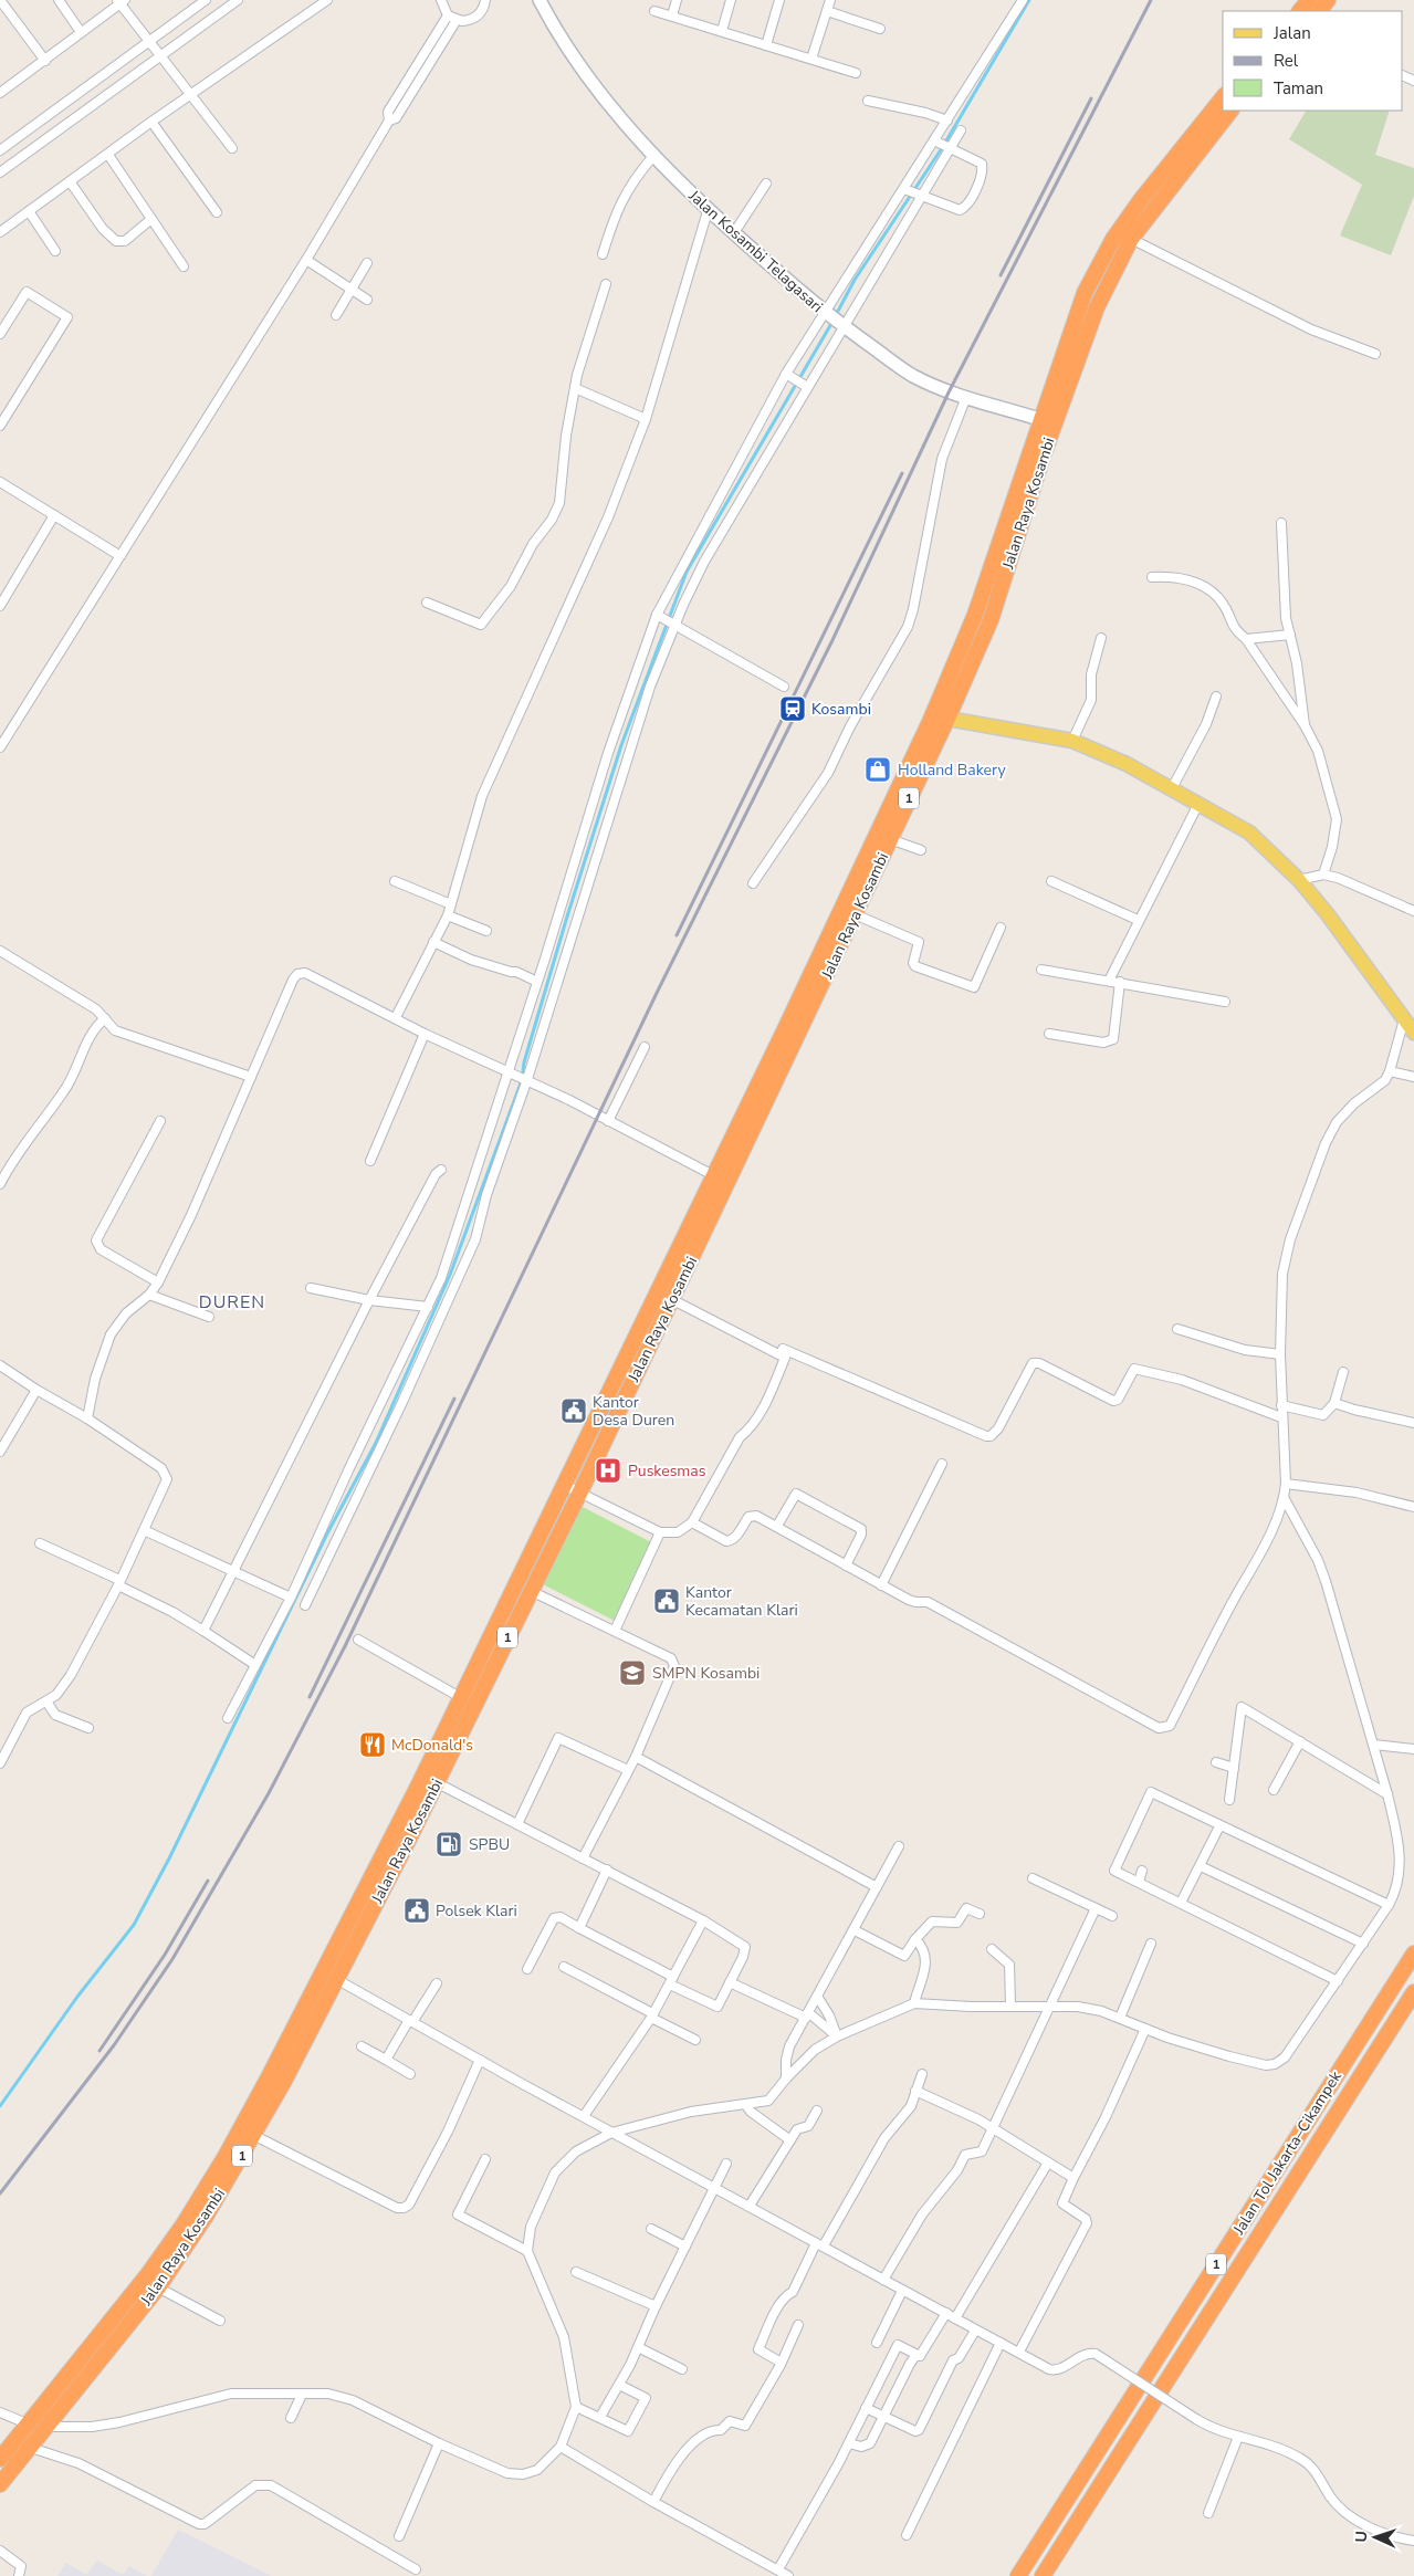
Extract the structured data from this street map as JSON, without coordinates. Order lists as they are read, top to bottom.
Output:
{
  "streets": {
    "highway": ["Jalan Raya Kosambi", "1", "Jalan Tol Jakarta–Cikampek"],
    "main road": ["Jalan Kosambi Telagasari"]
  },
  "crossings": [
    ["Jalan Kosambi Telagasari", "Jalan Raya Kosambi"]
  ],
  "districts": ["DUREN"],
  "places": {
    "station": ["Kosambi"],
    "shop": ["Holland Bakery"],
    "public building": ["Kantor Desa Duren", "Kantor Kecamatan Klari", "Polsek Klari"],
    "hospital": ["Puskesmas"],
    "school or university": ["SMPN Kosambi"],
    "restaurant": ["McDonald's"],
    "fuel station": ["SPBU"]
  },
  "legend": ["Jalan", "Rel", "Taman"],
  "north": "left"
}
